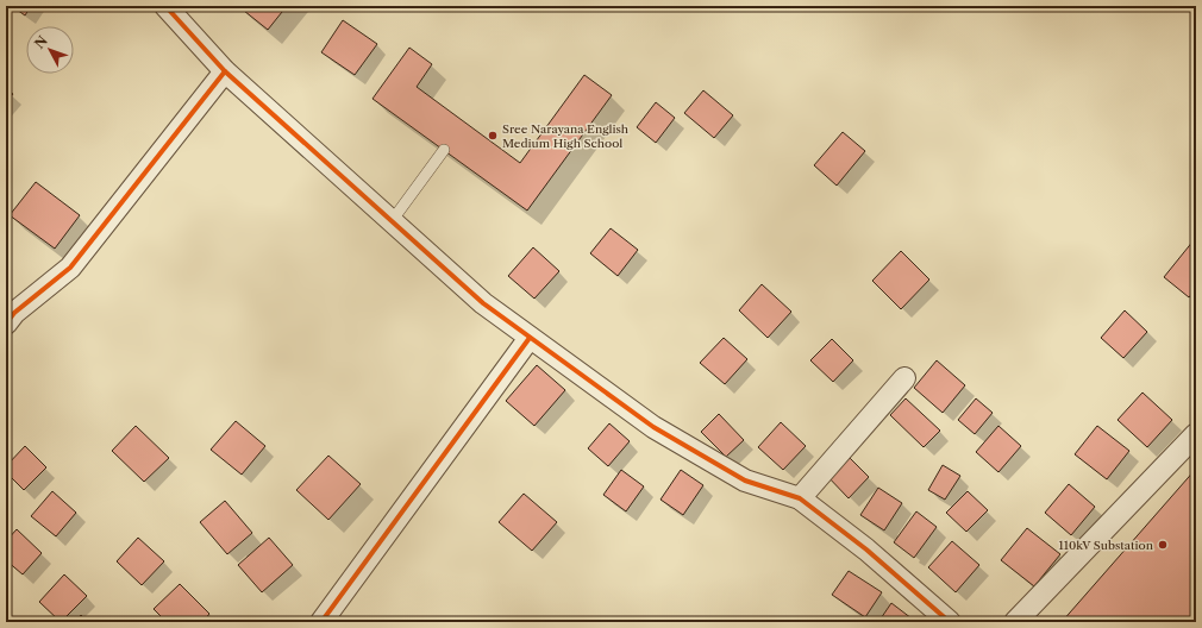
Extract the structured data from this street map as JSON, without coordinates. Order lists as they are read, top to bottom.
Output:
{
  "places": ["Sree Narayana English Medium High School", "110kV Substation"],
  "north": "top left"
}
